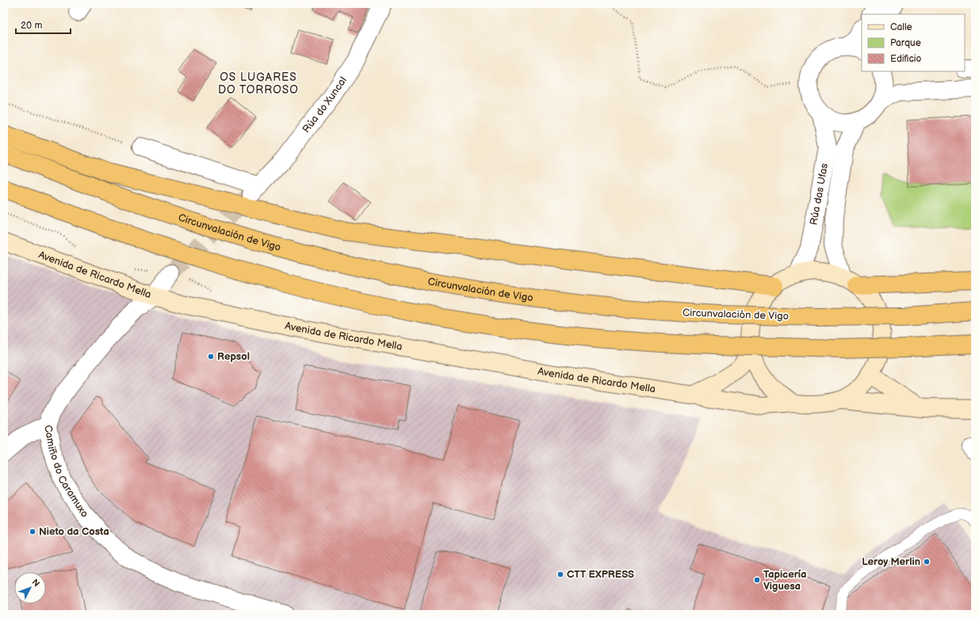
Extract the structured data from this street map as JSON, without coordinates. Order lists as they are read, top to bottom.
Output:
{
  "streets": {
    "highway": ["Circunvalación de Vigo"],
    "main road": ["Avenida de Ricardo Mella"],
    "street": ["Rúa do Xuncal", "Rúa das Ufas", "Camiño do Caramuxo"]
  },
  "crossings": [
    ["Avenida de Ricardo Mella", "Camiño do Caramuxo"]
  ],
  "districts": ["OS LUGARES DO TORROSO"],
  "places": [
    "Repsol",
    "Nieto da Costa",
    "Leroy Merlin",
    "CTT EXPRESS",
    "Tapicería Viguesa"
  ],
  "legend": ["Calle", "Parque", "Edificio"],
  "scale_bar": "20 m",
  "north": "top right"
}
